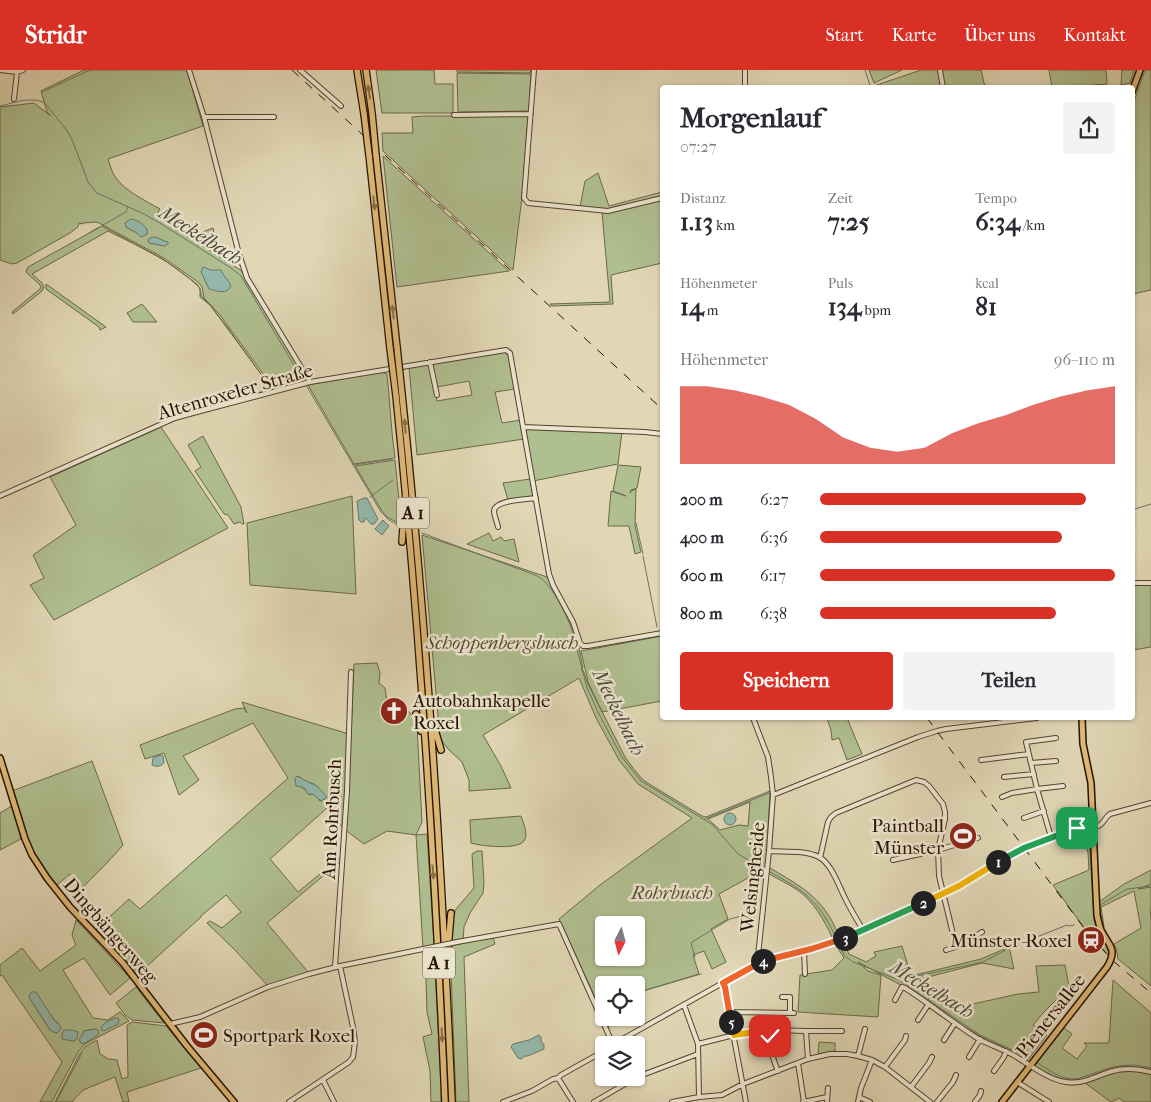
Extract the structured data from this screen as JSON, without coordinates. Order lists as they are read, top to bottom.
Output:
{
  "streets": {
    "highway": ["A 1"],
    "main road": ["Dingbängerweg", "Pienersallee"],
    "street": ["Altenroxeler Straße", "Am Rohrbusch", "Welsingheide"]
  },
  "water": ["Meckelbach"],
  "parks": ["Schoppenbergsbusch", "Rohrbusch"],
  "places": {
    "church": ["Autobahnkapelle Roxel"],
    "sports": ["Paintball Münster", "Sportpark Roxel"],
    "station": ["Münster-Roxel"]
  },
  "north": "bottom",
  "page": {
    "header": "Stridr",
    "nav": [
      "Start",
      "Karte",
      "Über uns",
      "Kontakt"
    ],
    "heading": ["Morgenlauf", "07:27"],
    "stats": [
      ["Distanz", "1.13 km"],
      ["Zeit", "7:25"],
      ["Tempo", "6:34 /km"],
      ["Höhenmeter", "14 m"],
      ["Puls", "134 bpm"],
      ["kcal", "81"]
    ],
    "chart": ["Höhenmeter", "96–110 m"],
    "list": [
      {
        "name": "200 m",
        "note": "6:27"
      },
      {
        "name": "400 m",
        "note": "6:36"
      },
      {
        "name": "600 m",
        "note": "6:17"
      },
      {
        "name": "800 m",
        "note": "6:38"
      }
    ],
    "buttons": ["Speichern", "Teilen"],
    "pins": [
      "1",
      "2",
      "3",
      "4",
      "5"
    ]
  }
}
